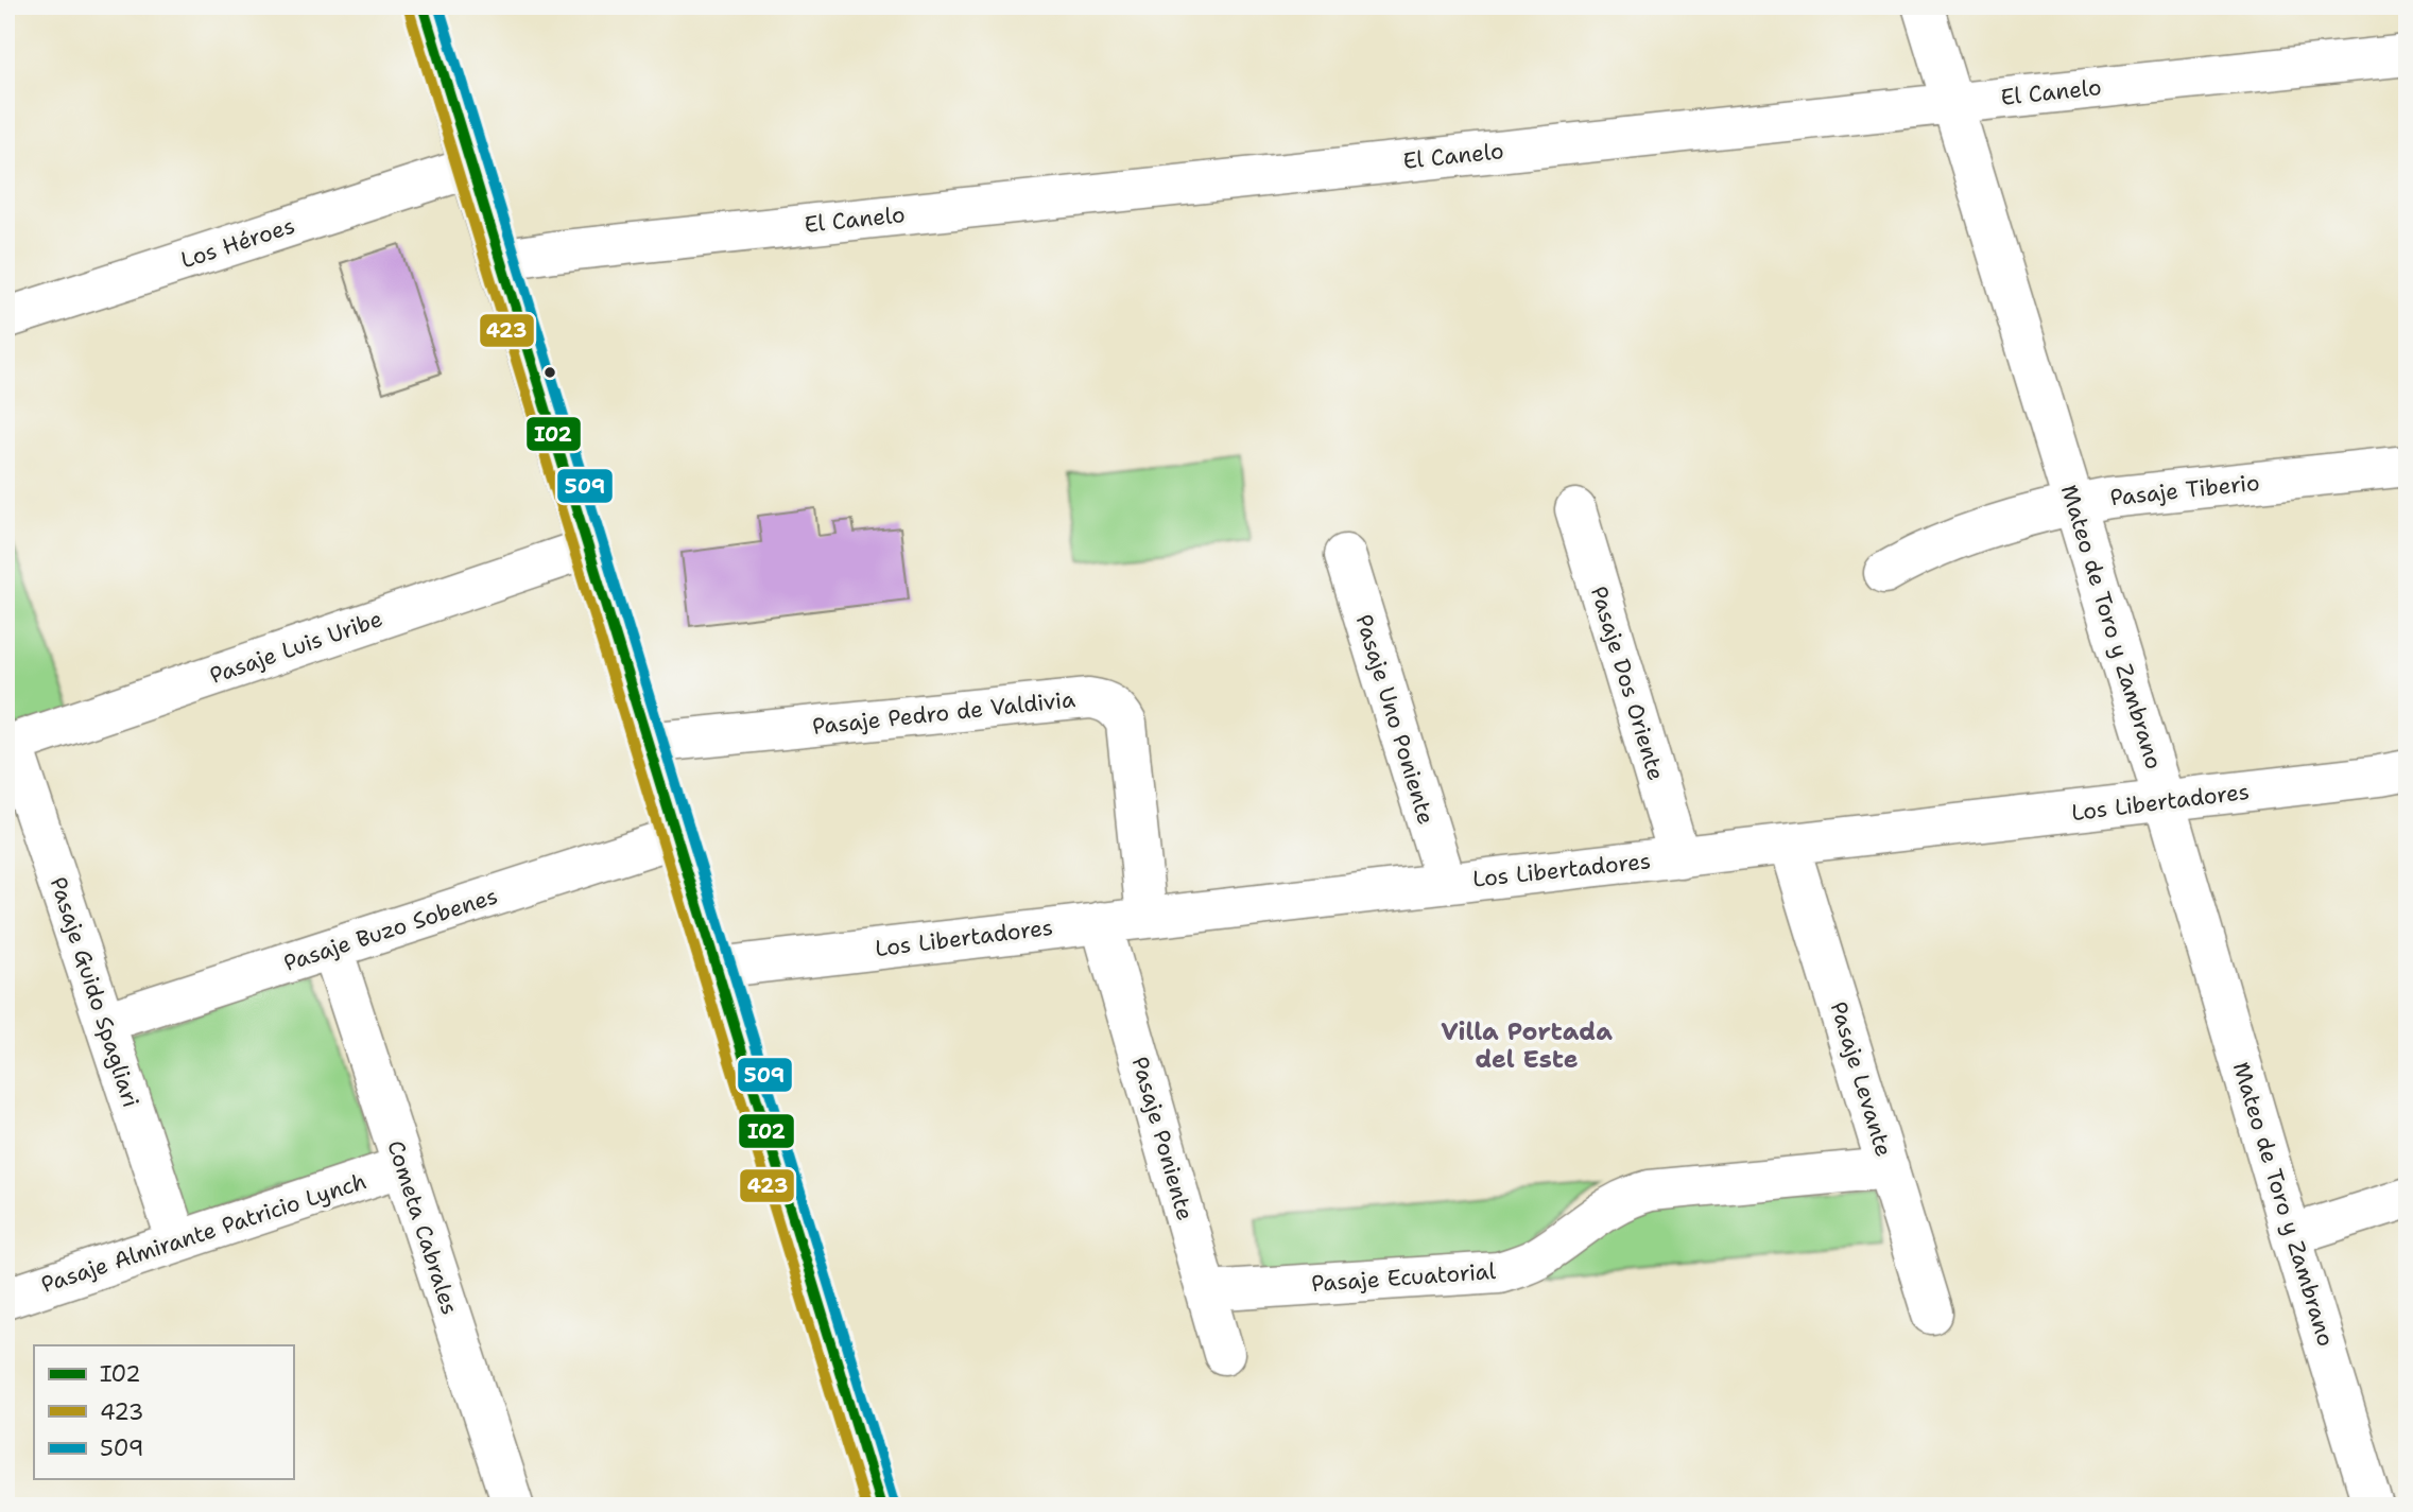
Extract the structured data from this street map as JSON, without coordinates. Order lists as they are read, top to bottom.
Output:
{
  "streets": {
    "street": [
      "El Canelo",
      "Los Héroes",
      "Pasaje Tiberio",
      "Mateo de Toro y Zambrano",
      "Pasaje Luis Uribe",
      "Pasaje Dos Oriente",
      "Pasaje Pedro de Valdivia",
      "Pasaje Uno Poniente",
      "Los Libertadores",
      "Pasaje Buzo Sobenes",
      "Pasaje Guido Spagliari",
      "Pasaje Levante",
      "Pasaje Poniente",
      "Cometa Cabrales",
      "Pasaje Almirante Patricio Lynch",
      "Pasaje Ecuatorial"
    ]
  },
  "crossings": [
    ["El Canelo", "Mateo de Toro y Zambrano"],
    ["Pasaje Tiberio", "Mateo de Toro y Zambrano"],
    ["Mateo de Toro y Zambrano", "Los Libertadores"],
    ["Pasaje Luis Uribe", "Pasaje Guido Spagliari"],
    ["Pasaje Dos Oriente", "Los Libertadores"],
    ["Pasaje Pedro de Valdivia", "Los Libertadores"],
    ["Pasaje Uno Poniente", "Los Libertadores"],
    ["Los Libertadores", "Pasaje Levante"],
    ["Los Libertadores", "Pasaje Poniente"],
    ["Pasaje Buzo Sobenes", "Pasaje Guido Spagliari"],
    ["Pasaje Buzo Sobenes", "Cometa Cabrales"],
    ["Pasaje Guido Spagliari", "Pasaje Almirante Patricio Lynch"],
    ["Pasaje Levante", "Pasaje Ecuatorial"],
    ["Pasaje Poniente", "Pasaje Ecuatorial"],
    ["Cometa Cabrales", "Pasaje Almirante Patricio Lynch"]
  ],
  "districts": ["Villa Portada del Este"],
  "lines": ["transit line I02", "transit line 509", "transit line 423"],
  "legend": ["I02", "423", "509"]
}
